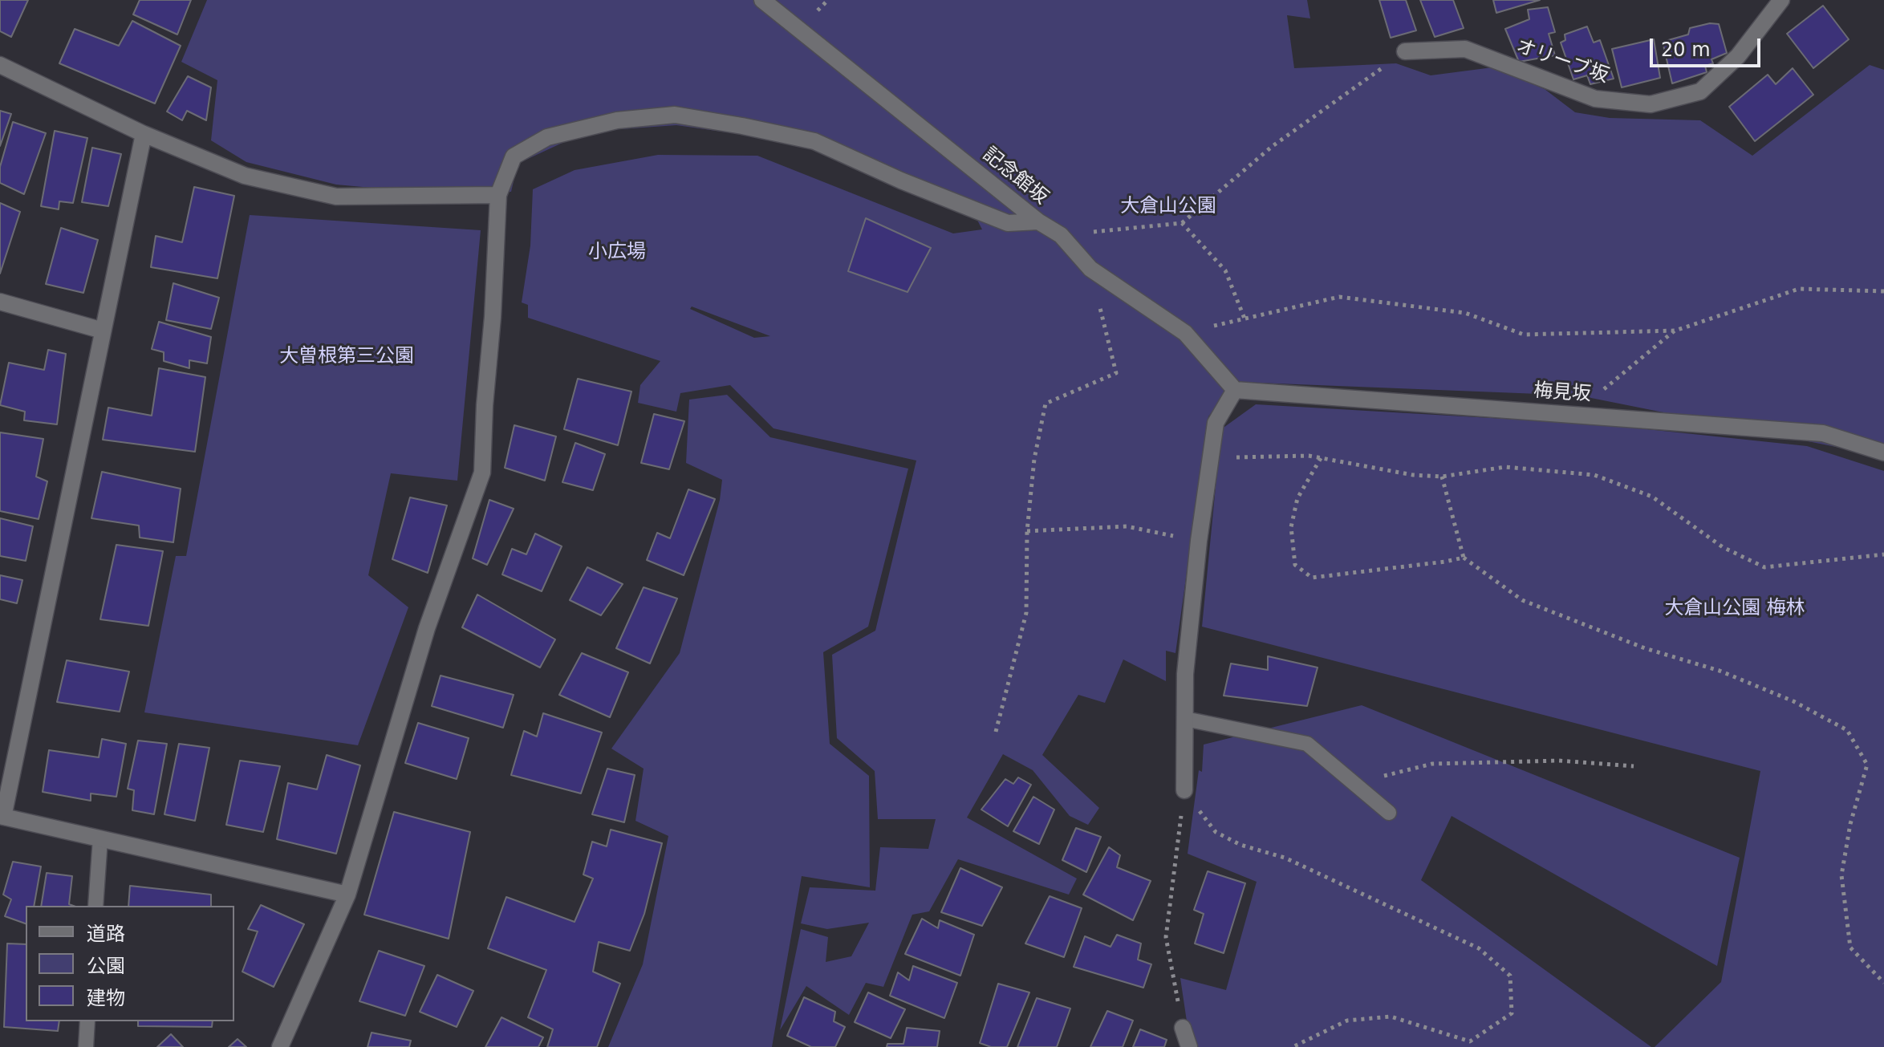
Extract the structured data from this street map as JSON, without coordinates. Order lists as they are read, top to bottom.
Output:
{
  "streets": {
    "street": ["オリーブ坂", "記念館坂", "梅見坂"]
  },
  "crossings": [
    ["記念館坂", "梅見坂"]
  ],
  "parks": [
    "大倉山公園",
    "小広場",
    "大曽根第三公園",
    "大倉山公園 梅林"
  ],
  "legend": ["道路", "公園", "建物"],
  "scale_bar": "20 m"
}
